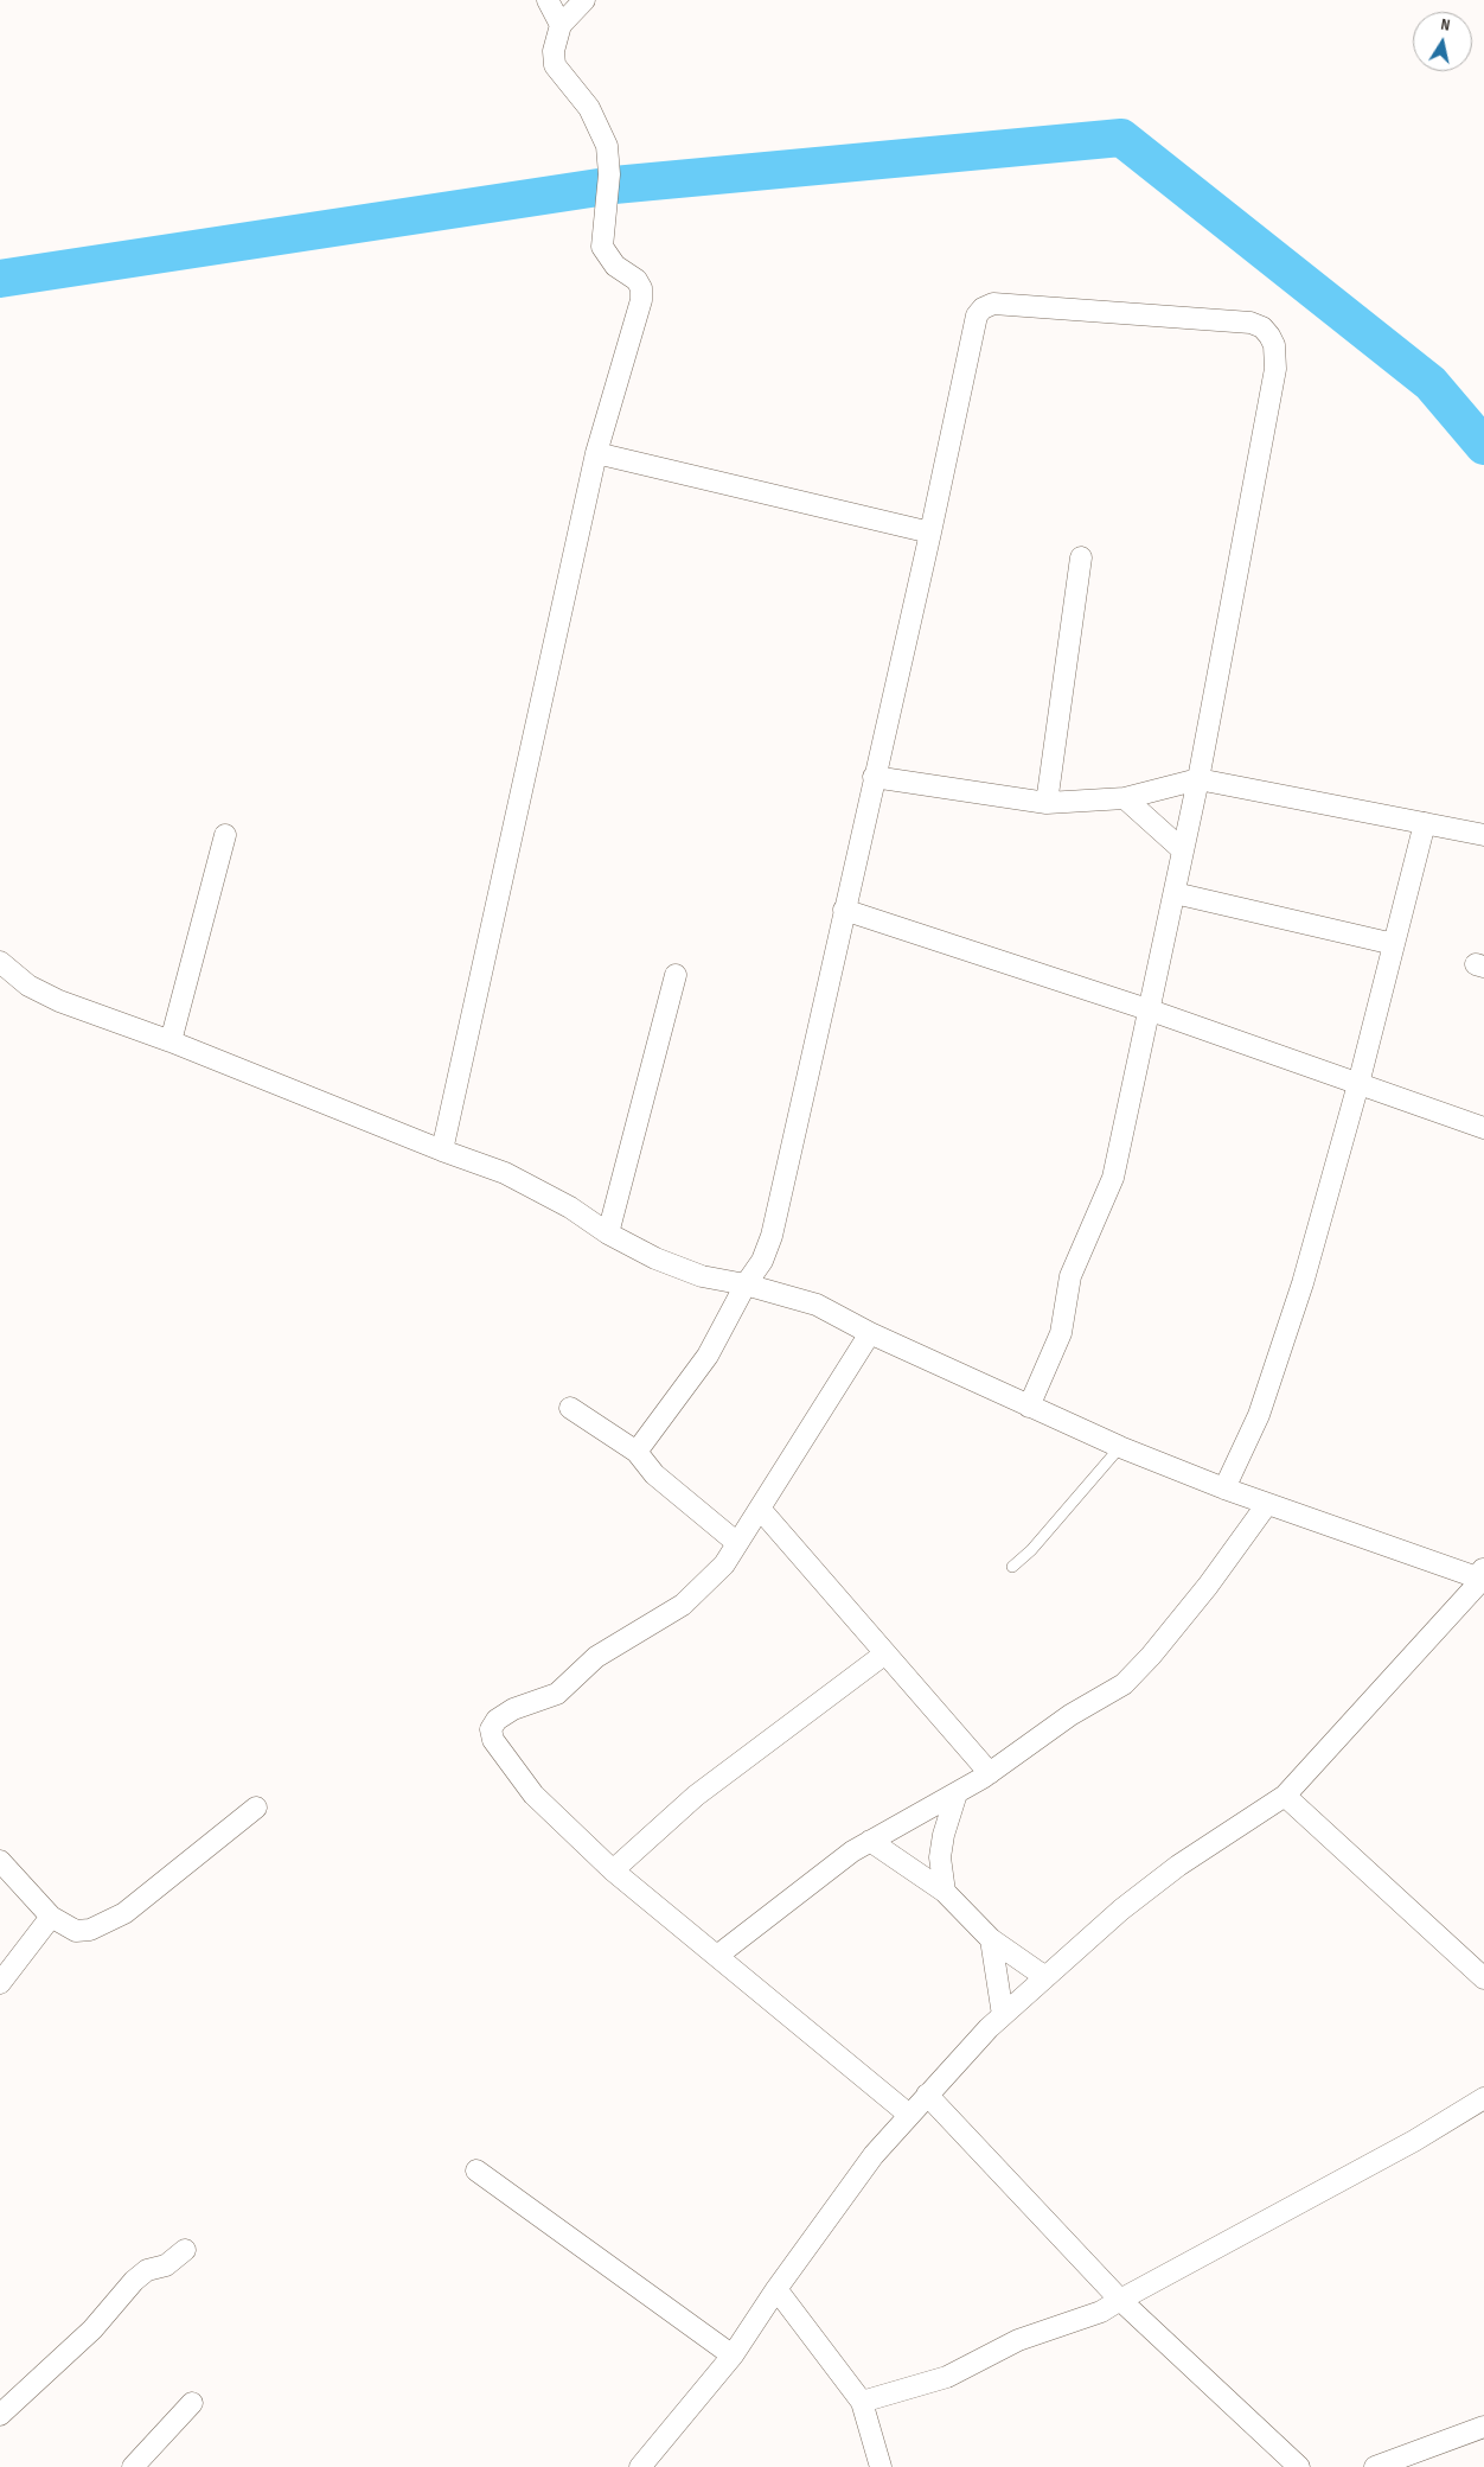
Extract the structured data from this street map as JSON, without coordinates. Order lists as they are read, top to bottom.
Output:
{
  "north": "top"
}
